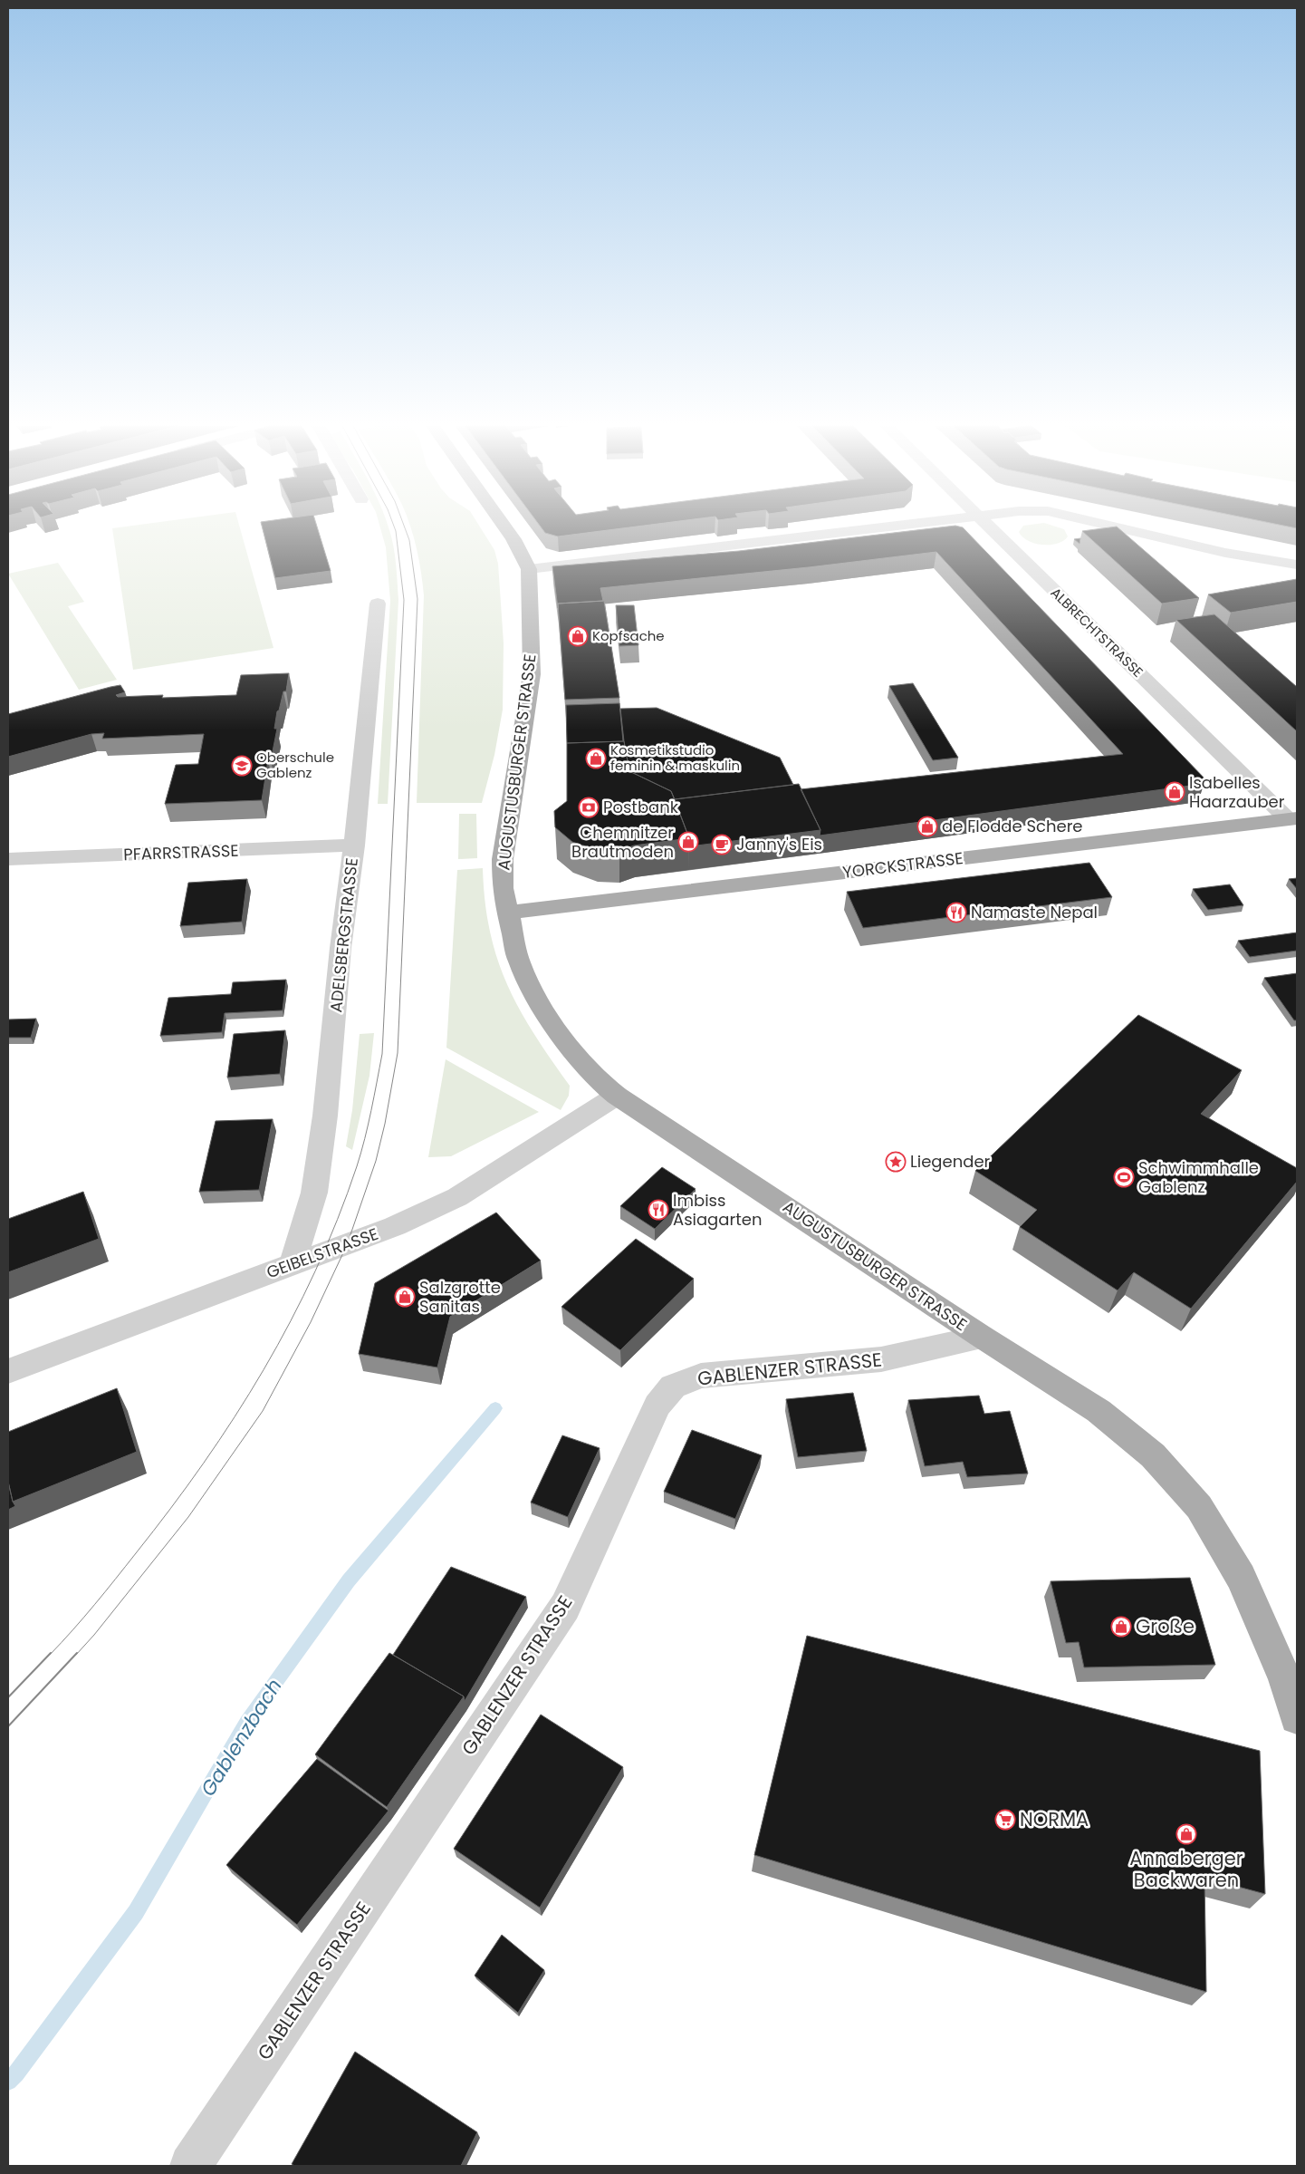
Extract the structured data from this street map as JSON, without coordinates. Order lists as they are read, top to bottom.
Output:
{
  "streets": {
    "main road": ["AUGUSTUSBURGER STRASSE", "YORCKSTRASSE"],
    "street": [
      "ALBRECHTSTRASSE",
      "PFARRSTRASSE",
      "ADELSBERGSTRASSE",
      "GEIBELSTRASSE",
      "GABLENZER STRASSE"
    ]
  },
  "crossings": [
    ["ALBRECHTSTRASSE", "YORCKSTRASSE"],
    ["AUGUSTUSBURGER STRASSE", "YORCKSTRASSE"],
    ["AUGUSTUSBURGER STRASSE", "GEIBELSTRASSE"],
    ["AUGUSTUSBURGER STRASSE", "GABLENZER STRASSE"],
    ["PFARRSTRASSE", "ADELSBERGSTRASSE"],
    ["ADELSBERGSTRASSE", "GEIBELSTRASSE"]
  ],
  "water": ["Gablenzbach"],
  "places": {
    "shop": [
      "Kopfsache",
      "Kosmetikstudio feminin & maskulin",
      "Isabelles Haarzauber",
      "de Flodde Schere",
      "Chemnitzer Brautmoden",
      "Salzgrotte Sanitas",
      "Große",
      "Annaberger Backwaren"
    ],
    "school or university": ["Oberschule Gablenz"],
    "bank": ["Postbank"],
    "cafe": ["Janny's Eis"],
    "restaurant": ["Namaste Nepal", "Imbiss Asiagarten"],
    "place": ["Liegender"],
    "sports": ["Schwimmhalle Gablenz"],
    "supermarket": ["NORMA"]
  }
}
